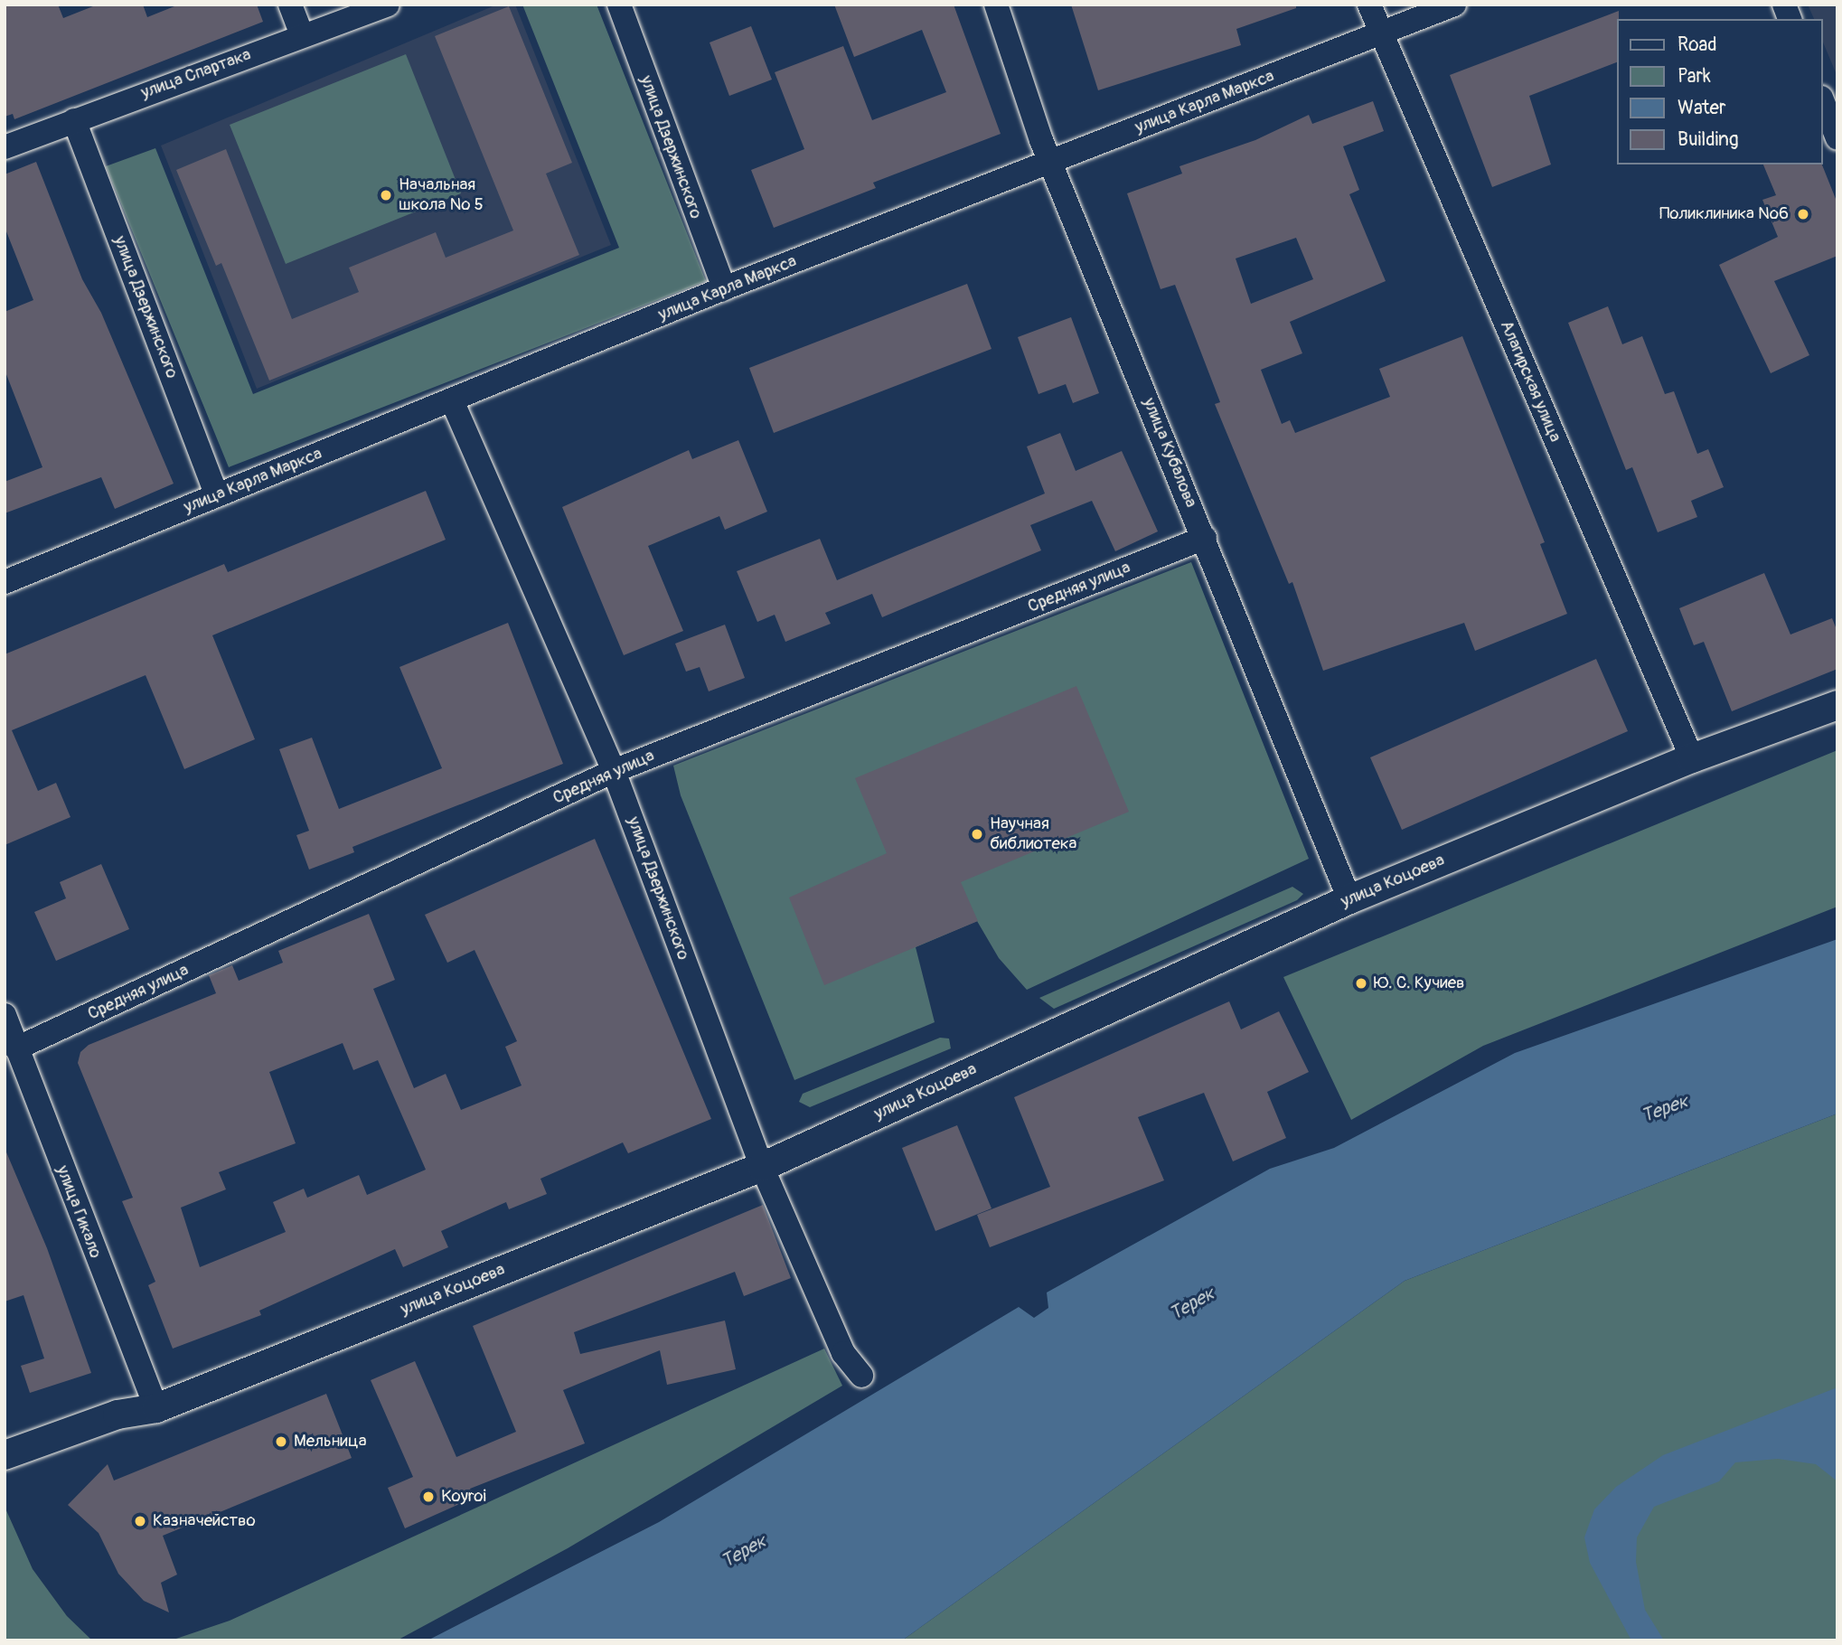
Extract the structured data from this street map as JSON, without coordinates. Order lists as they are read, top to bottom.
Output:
{
  "streets": {
    "street": [
      "улица Спартака",
      "улица Карла Маркса",
      "улица Дзержинского",
      "Алагирская улица",
      "улица Кубалова",
      "Средняя улица",
      "улица Коцоева",
      "улица Гикало"
    ]
  },
  "crossings": [
    ["улица Спартака", "улица Дзержинского"],
    ["улица Карла Маркса", "улица Дзержинского"],
    ["улица Карла Маркса", "Алагирская улица"],
    ["улица Карла Маркса", "улица Кубалова"],
    ["улица Дзержинского", "Средняя улица"],
    ["улица Дзержинского", "улица Коцоева"],
    ["Алагирская улица", "улица Коцоева"],
    ["улица Кубалова", "Средняя улица"],
    ["улица Кубалова", "улица Коцоева"],
    ["Средняя улица", "улица Гикало"],
    ["улица Коцоева", "улица Гикало"]
  ],
  "water": ["Терек"],
  "places": [
    "Начальная школа № 5",
    "Поликлиника №6",
    "Научная библиотека",
    "Ю. С. Кучиев",
    "Мельница",
    "Koyroi",
    "Казначейство"
  ],
  "legend": [
    "Road",
    "Park",
    "Water",
    "Building"
  ]
}
